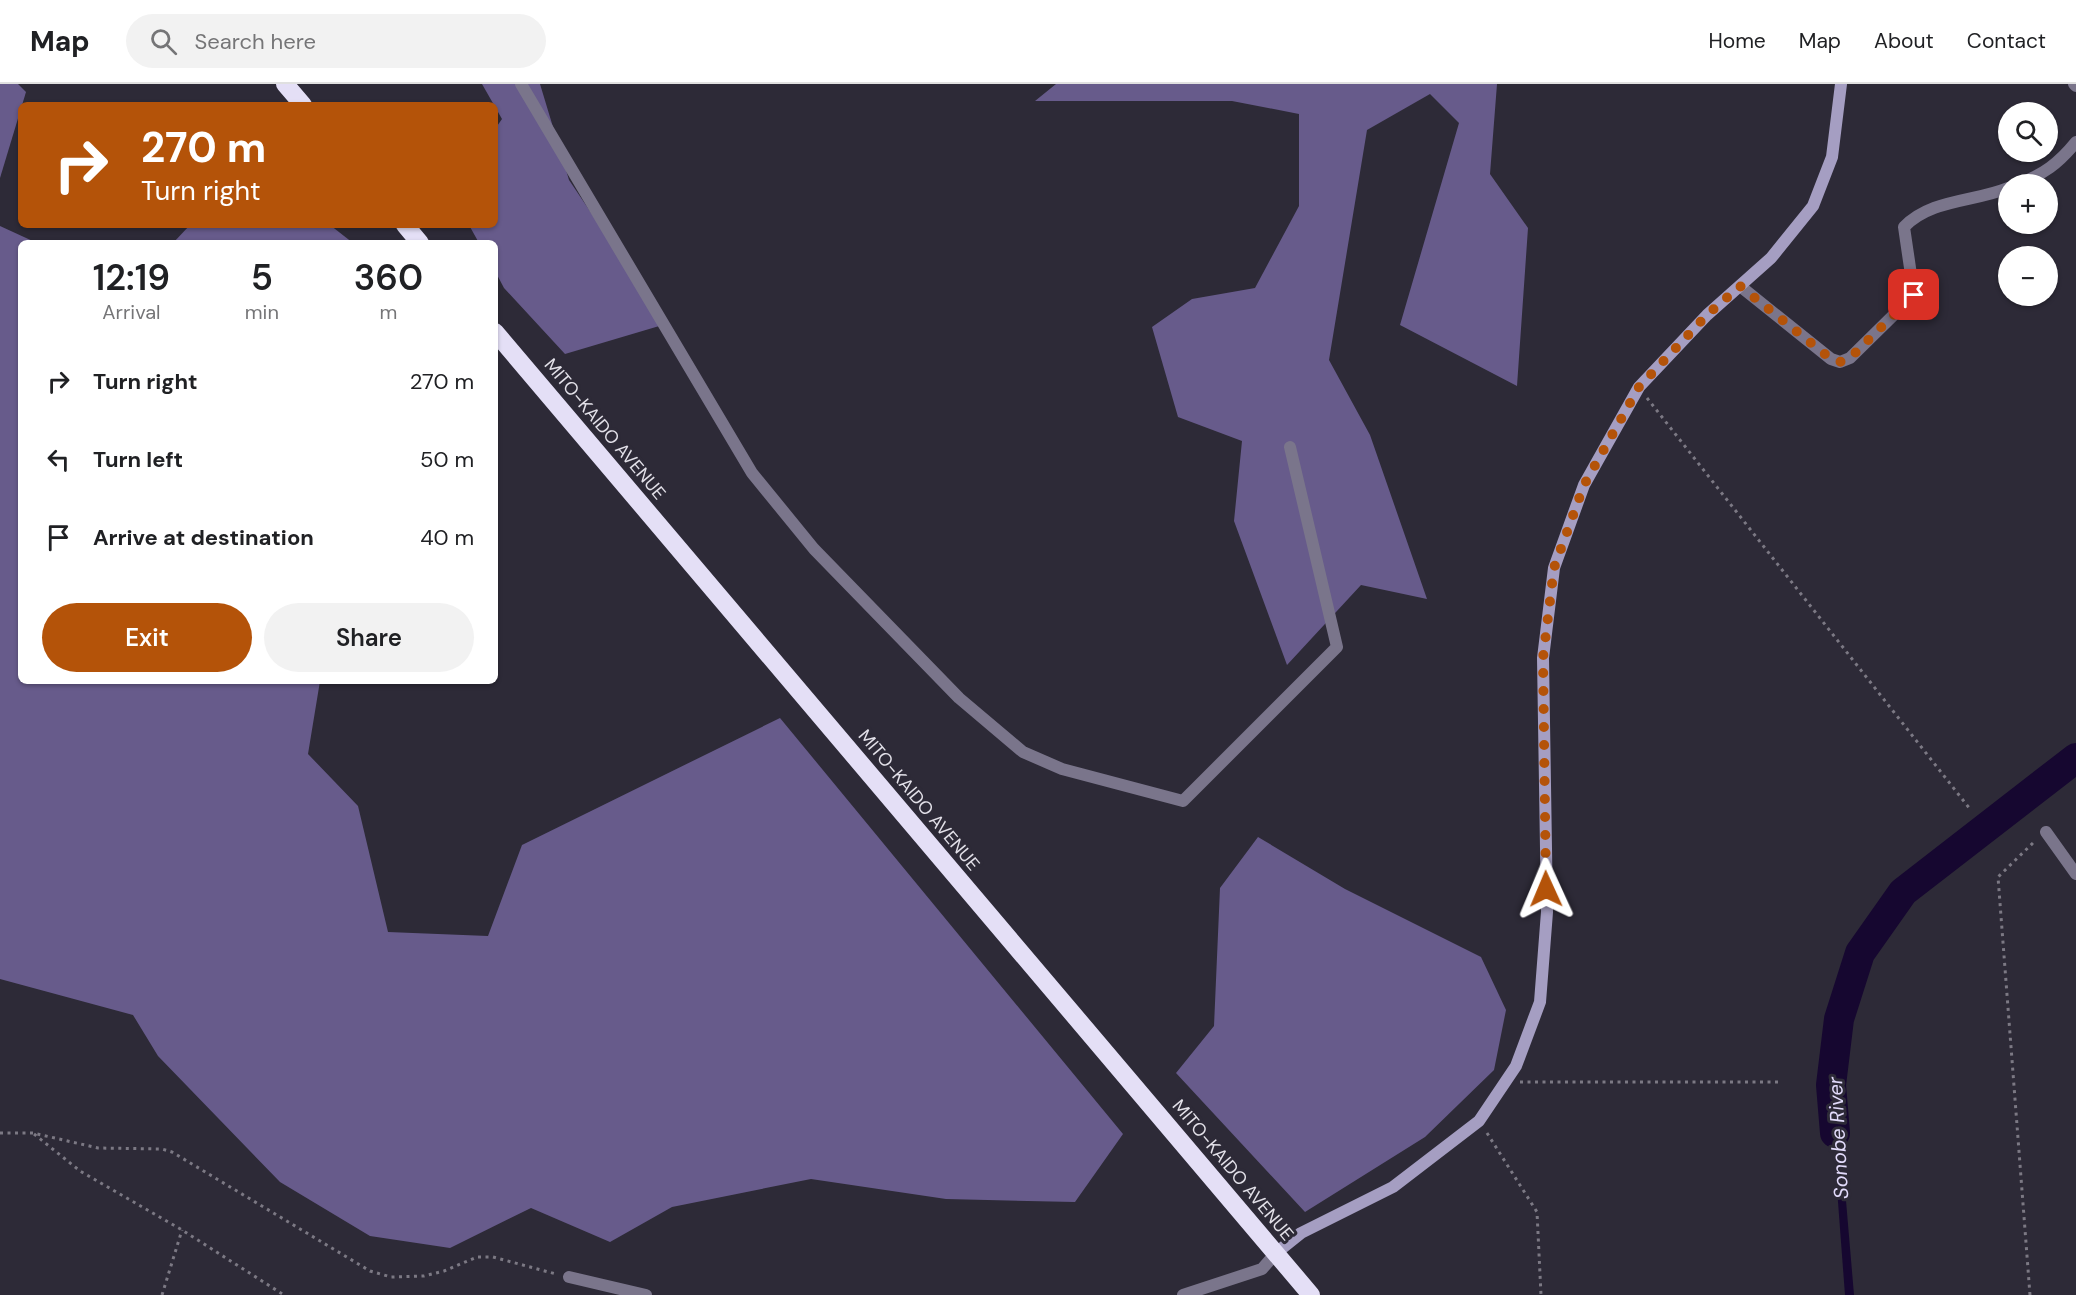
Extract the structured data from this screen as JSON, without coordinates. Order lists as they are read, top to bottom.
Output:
{
  "streets": {
    "highway": ["MITO-KAIDO AVENUE"]
  },
  "water": ["Sonobe River"],
  "page": {
    "header": "Map",
    "search": "Search here",
    "nav": [
      "Home",
      "Map",
      "About",
      "Contact"
    ],
    "map_buttons": ["+", "−"],
    "turn": ["270 m", "Turn right"],
    "eta": [
      "12:19",
      "Arrival",
      "5",
      "min",
      "360",
      "m"
    ],
    "list": [
      {
        "name": "Turn right",
        "value": "270 m"
      },
      {
        "name": "Turn left",
        "value": "50 m"
      },
      {
        "name": "Arrive at destination",
        "value": "40 m"
      }
    ],
    "buttons": ["Exit", "Share"]
  }
}
